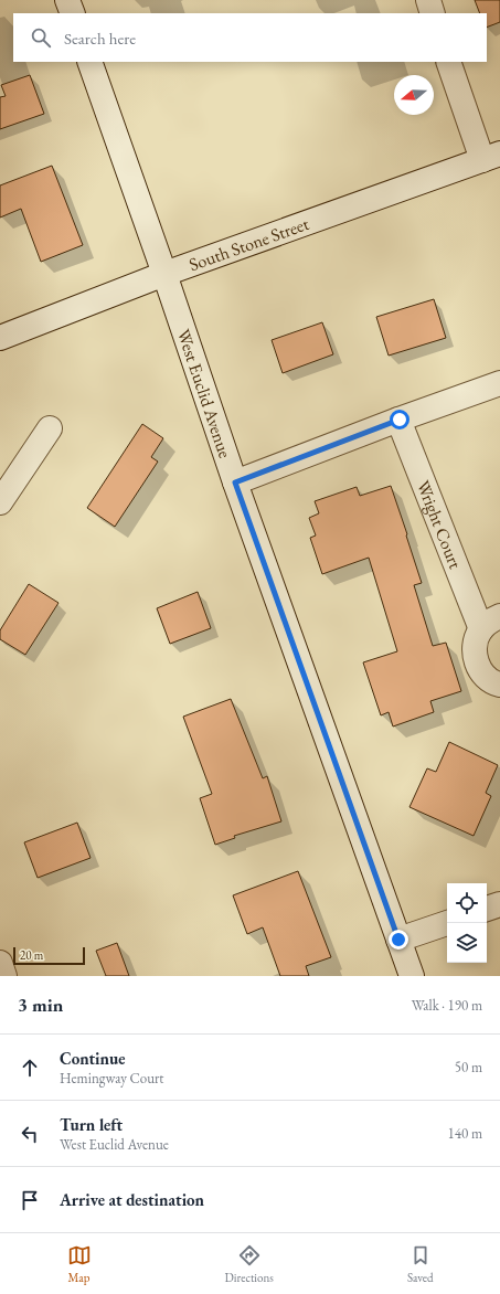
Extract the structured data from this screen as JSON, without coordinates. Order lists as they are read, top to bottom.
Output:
{
  "streets": {
    "street": ["South Stone Street", "West Euclid Avenue", "Wright Court"]
  },
  "crossings": [
    ["South Stone Street", "West Euclid Avenue"]
  ],
  "scale_bar": "20 m",
  "north": "left",
  "page": {
    "search": "Search here",
    "scale": "20 m",
    "heading": ["3 min", "Walk · 190 m"],
    "list": [
      ["Continue", "Hemingway Court", "50 m"],
      ["Turn left", "West Euclid Avenue", "140 m"],
      "Arrive at destination"
    ],
    "nav": ["Map", "Directions", "Saved"]
  }
}
